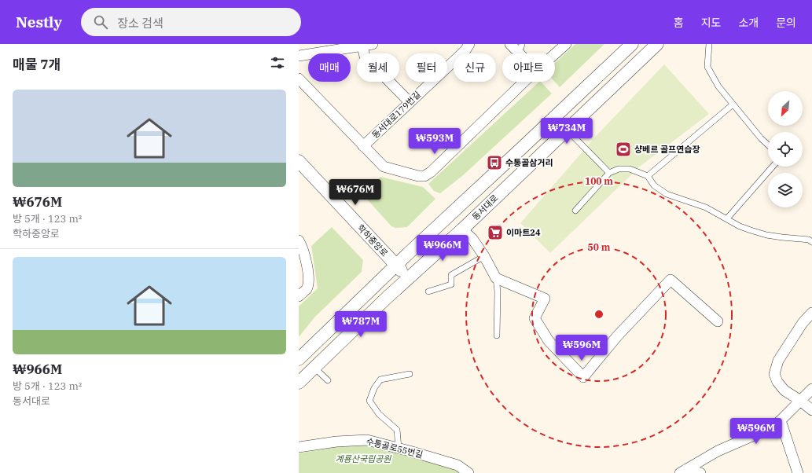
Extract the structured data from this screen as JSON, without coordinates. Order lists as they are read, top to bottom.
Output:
{
  "streets": {
    "street": [
      "동서대로179번길",
      "동서대로",
      "학하중앙로",
      "수통골로55번길"
    ]
  },
  "crossings": [
    ["동서대로", "학하중앙로"]
  ],
  "parks": ["계룡산국립공원"],
  "places": {
    "sports": ["샹베르 골프연습장"],
    "bus stop": ["수통골삼거리"],
    "supermarket": ["이마트24"]
  },
  "north": "bottom left",
  "page": {
    "header": "Nestly",
    "search": "장소 검색",
    "nav": [
      "홈",
      "지도",
      "소개",
      "문의"
    ],
    "heading": "매물 7개",
    "chip": [
      "매매",
      "월세",
      "필터",
      "신규",
      "아파트"
    ],
    "list": [
      {
        "name": "₩676M",
        "note": "방 5개 · 123 m² · 학하중앙로"
      },
      {
        "name": "₩966M",
        "note": "방 5개 · 123 m² · 동서대로"
      }
    ],
    "price": [
      "₩734M",
      "₩593M",
      "₩676M",
      "₩966M",
      "₩787M",
      "₩596M",
      "₩596M"
    ]
  },
  "rings": ["100 m", "50 m"]
}
